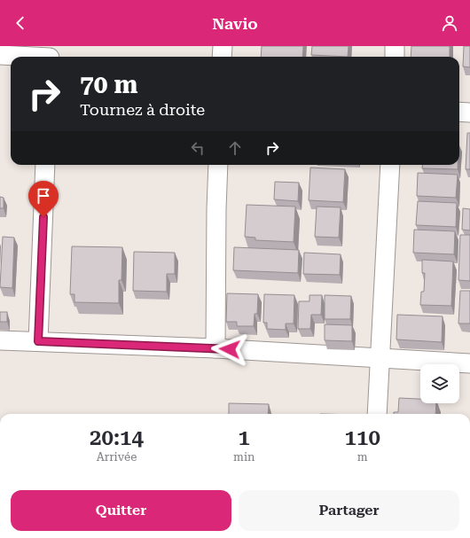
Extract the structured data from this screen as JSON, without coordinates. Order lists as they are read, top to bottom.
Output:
{
  "page": {
    "header": "Navio",
    "turn": ["70 m", "Tournez à droite"],
    "eta": [
      "20:14",
      "Arrivée",
      "1",
      "min",
      "110",
      "m"
    ],
    "buttons": ["Quitter", "Partager"]
  }
}
